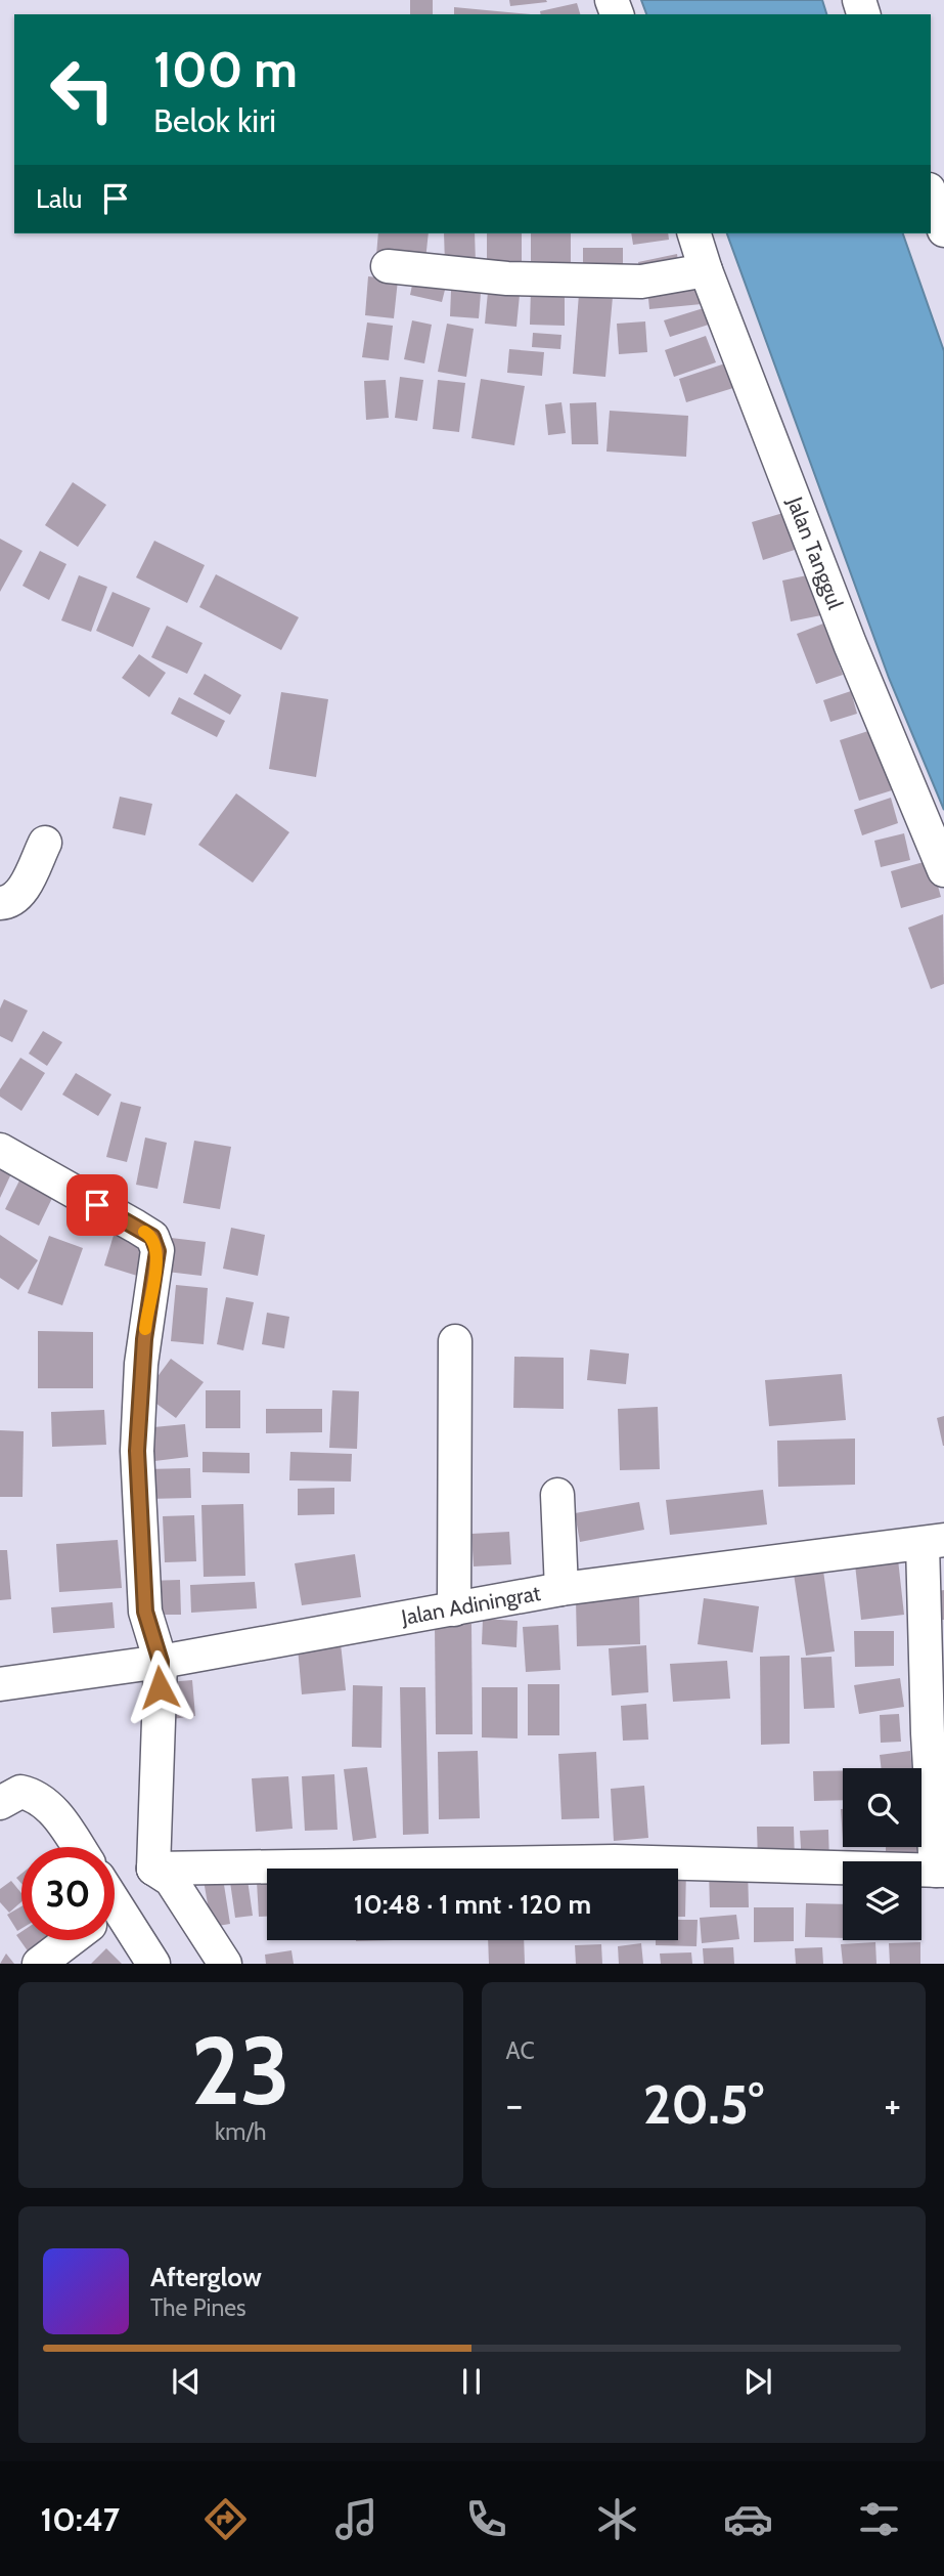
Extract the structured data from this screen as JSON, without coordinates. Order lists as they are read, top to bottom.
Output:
{
  "streets": {
    "street": ["Jalan Tanggul", "Jalan Adiningrat"]
  },
  "page": {
    "turn": ["100 m", "Belok kiri"],
    "then": "Lalu",
    "limit": "30",
    "trip": "10:48 · 1 mnt · 120 m",
    "tile": [
      ["23", "km/h"],
      "AC"
    ],
    "heat": ["−", "20.5°", "+"],
    "song": ["Afterglow", "The Pines"],
    "tabs": "10:47"
  }
}
